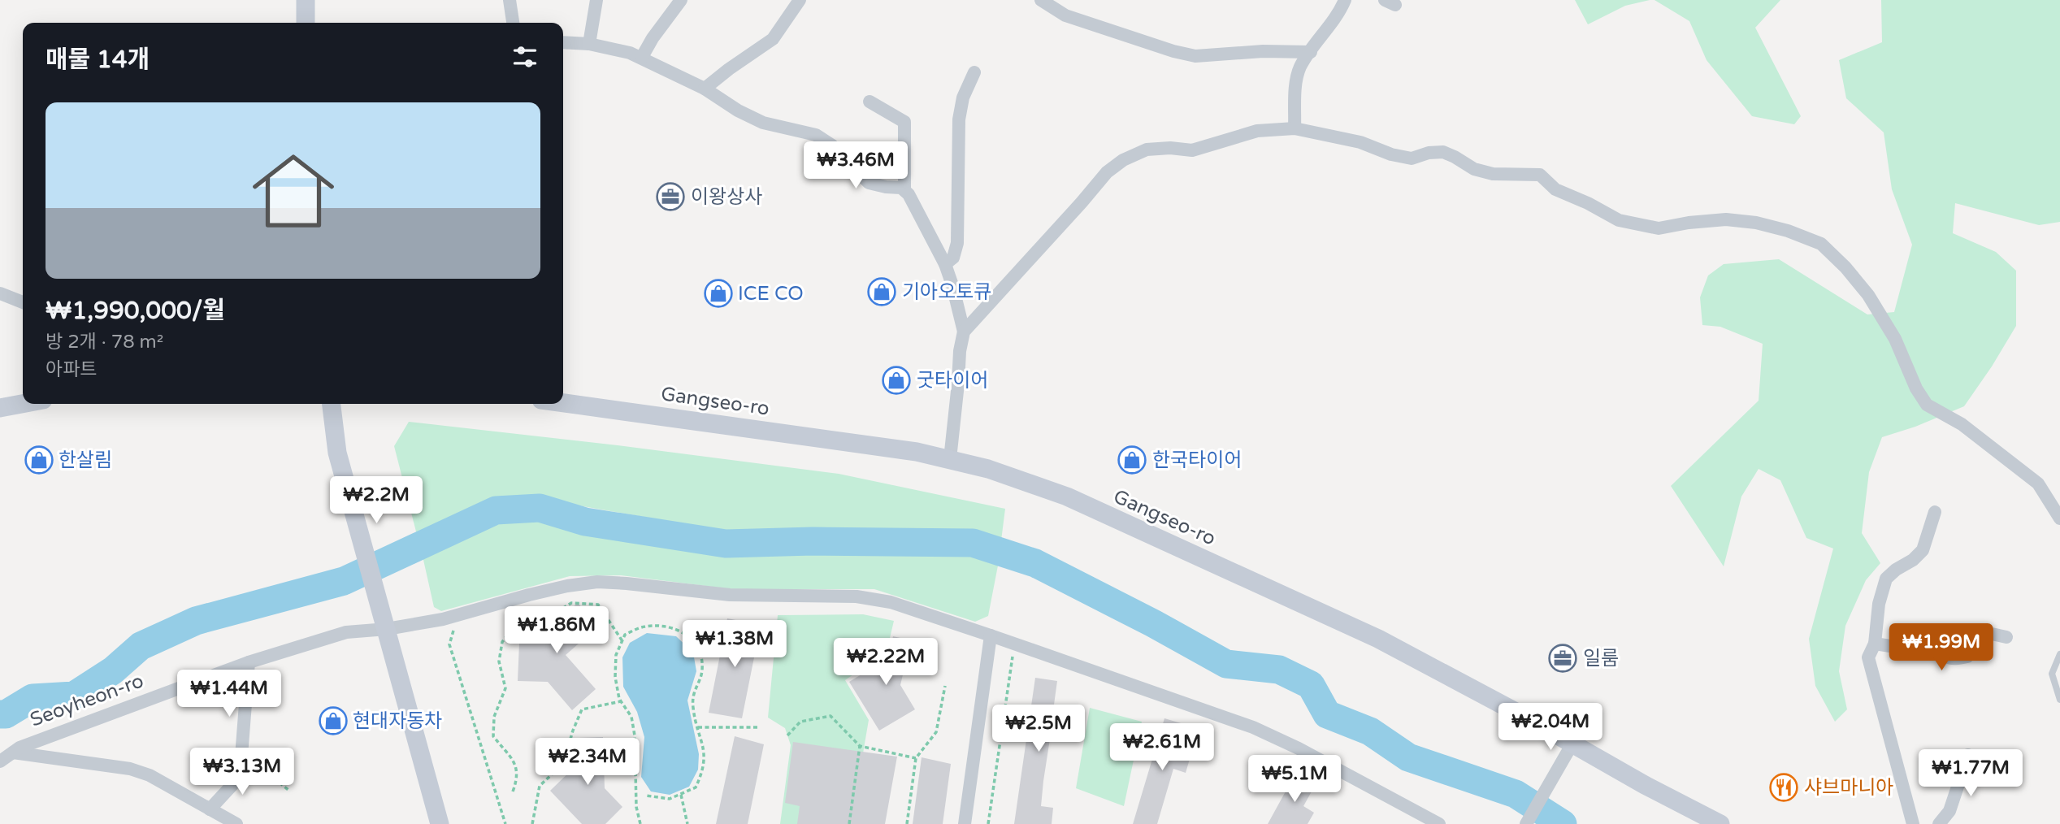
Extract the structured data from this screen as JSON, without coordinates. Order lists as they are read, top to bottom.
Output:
{
  "streets": {
    "street": ["Gangseo-ro", "Seoyheon-ro"]
  },
  "places": {
    "office": ["이왕상사", "일룸"],
    "shop": [
      "기아오토큐",
      "ICE CO",
      "굿타이어",
      "한살림",
      "한국타이어",
      "현대자동차"
    ],
    "restaurant": ["샤브마니아"]
  },
  "page": {
    "heading": "매물 14개",
    "list": [
      {
        "name": "₩1,990,000/월",
        "note": "방 2개 · 78 m² · 아파트"
      }
    ],
    "price": [
      "₩3.46M",
      "₩2.2M",
      "₩1.86M",
      "₩1.38M",
      "₩1.99M",
      "₩2.22M",
      "₩1.44M",
      "₩2.04M",
      "₩2.5M",
      "₩2.61M",
      "₩2.34M",
      "₩3.13M",
      "₩1.77M",
      "₩5.1M"
    ]
  }
}
